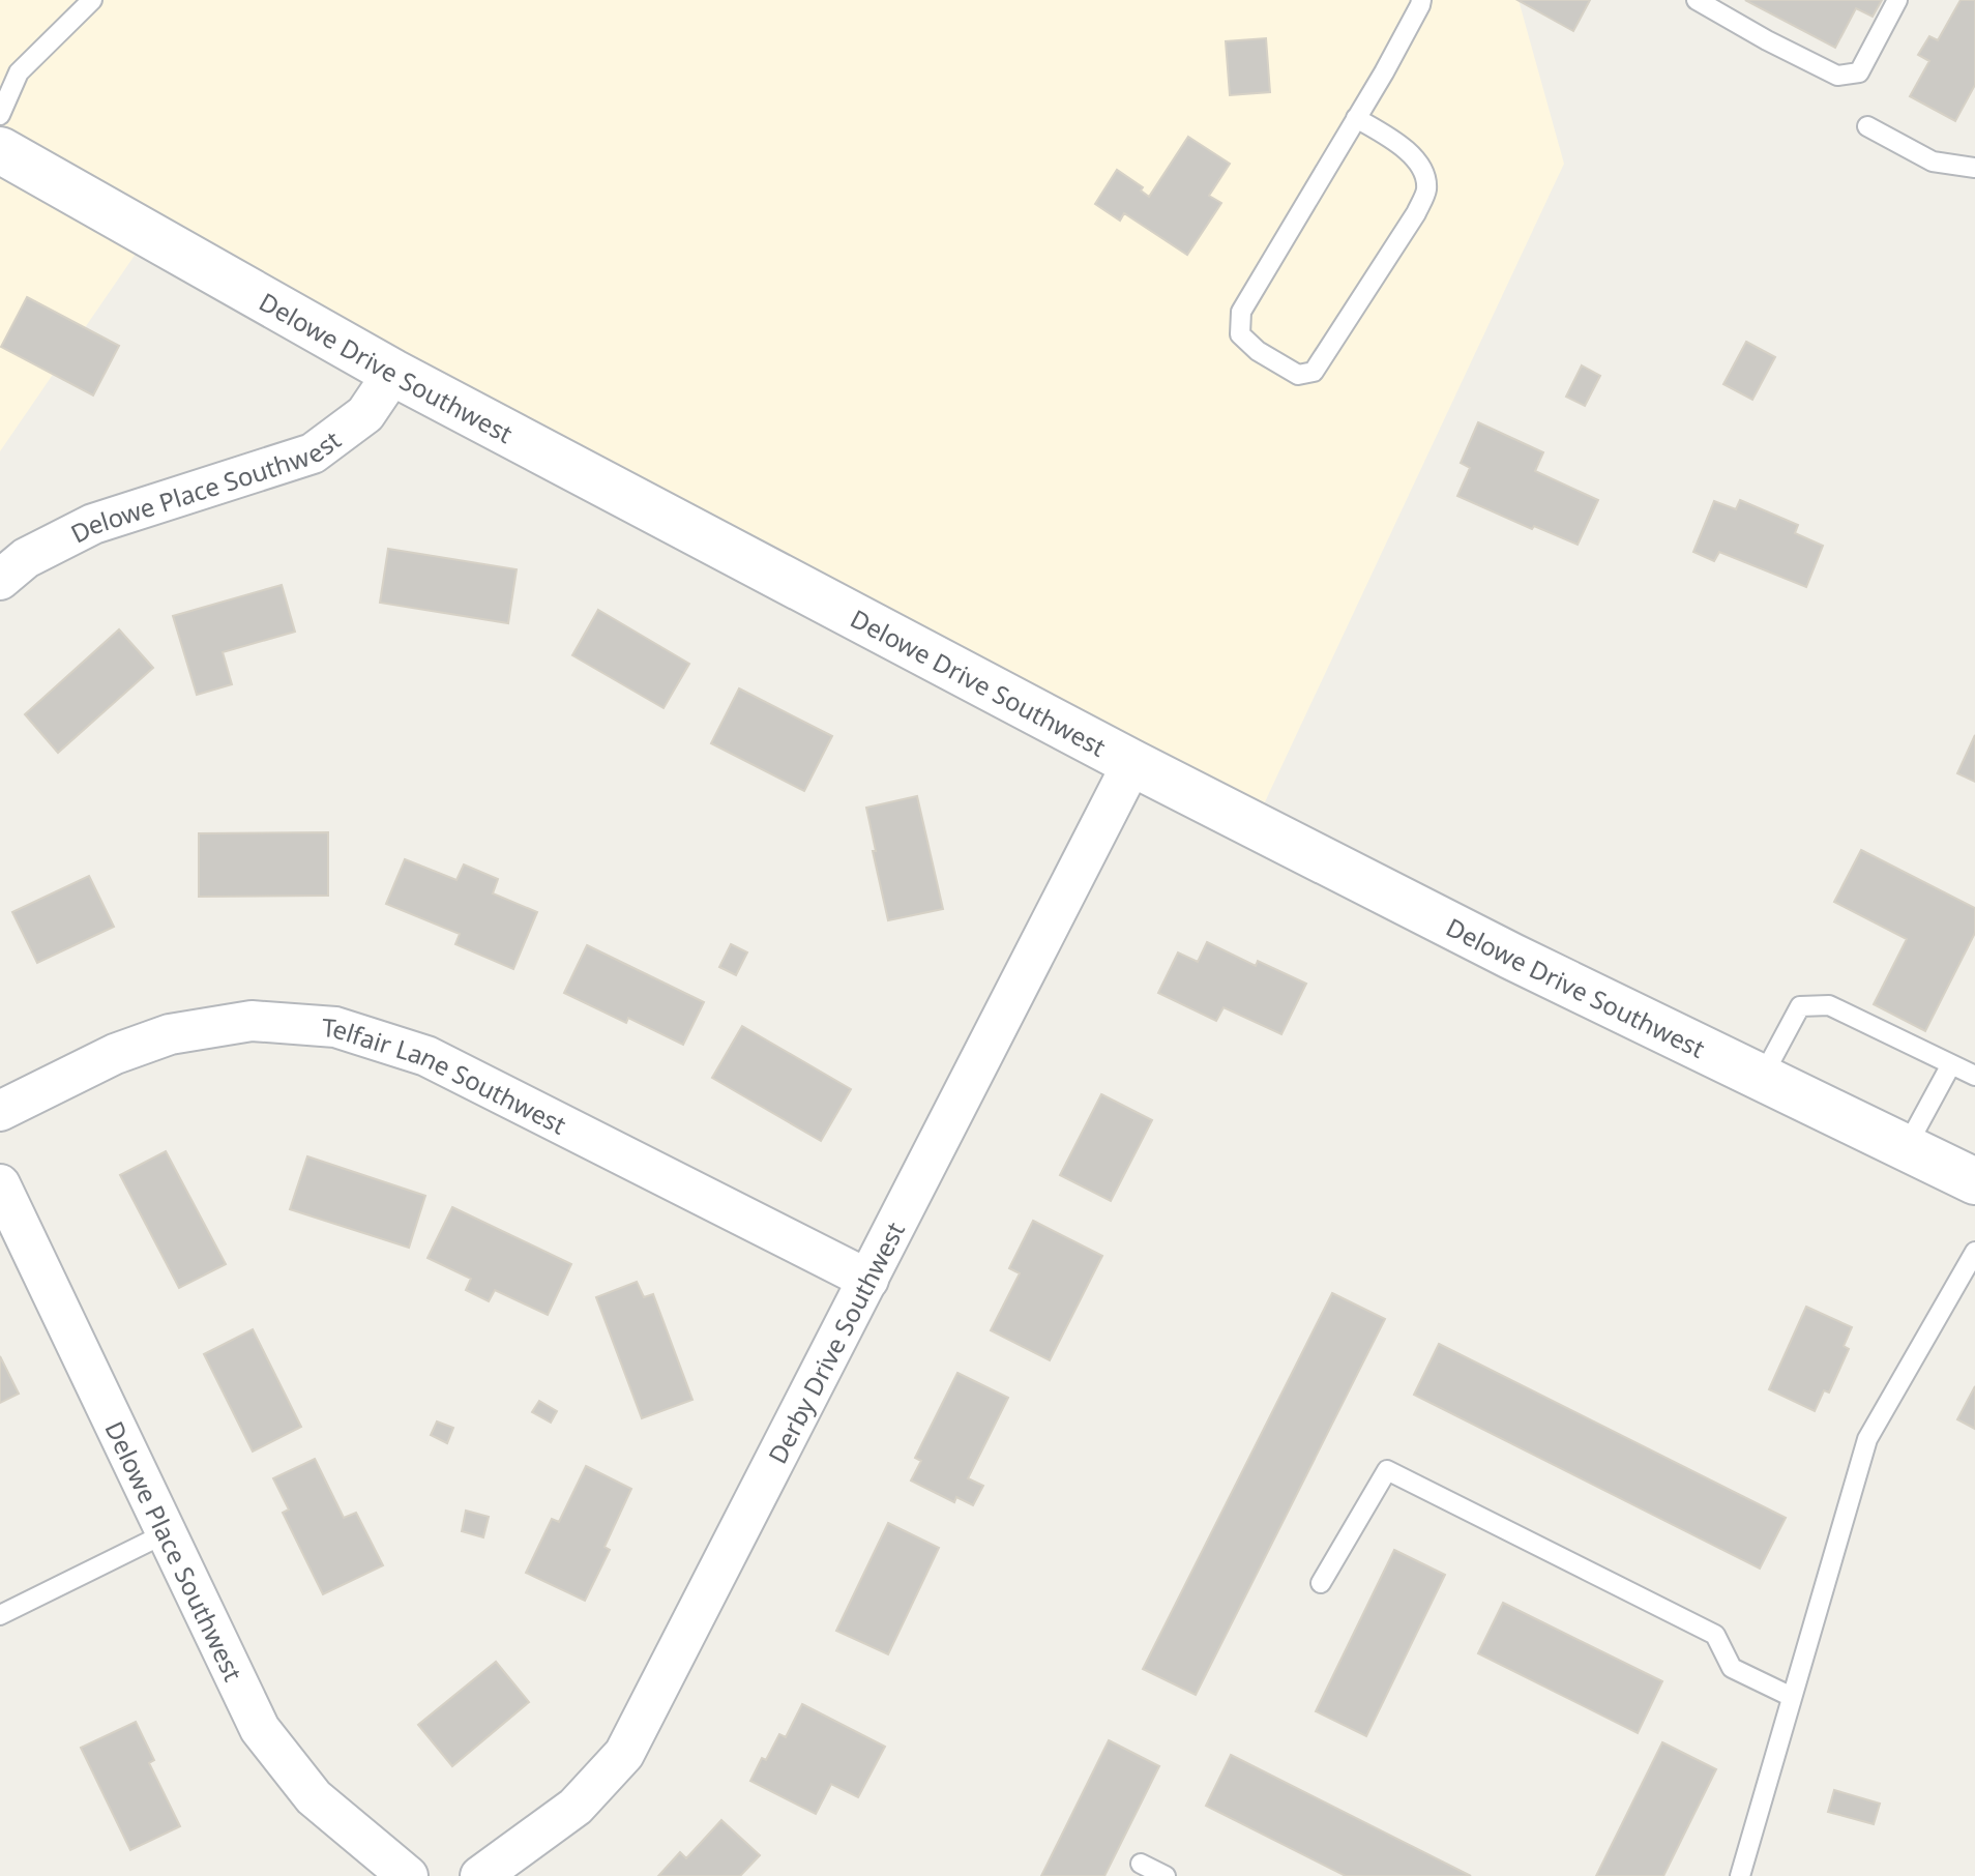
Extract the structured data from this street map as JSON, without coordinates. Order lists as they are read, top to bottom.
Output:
{
  "streets": {
    "street": [
      "Delowe Drive Southwest",
      "Delowe Place Southwest",
      "Telfair Lane Southwest",
      "Derby Drive Southwest"
    ]
  },
  "crossings": [
    ["Delowe Drive Southwest", "Delowe Place Southwest"],
    ["Delowe Drive Southwest", "Derby Drive Southwest"],
    ["Telfair Lane Southwest", "Derby Drive Southwest"]
  ]
}
